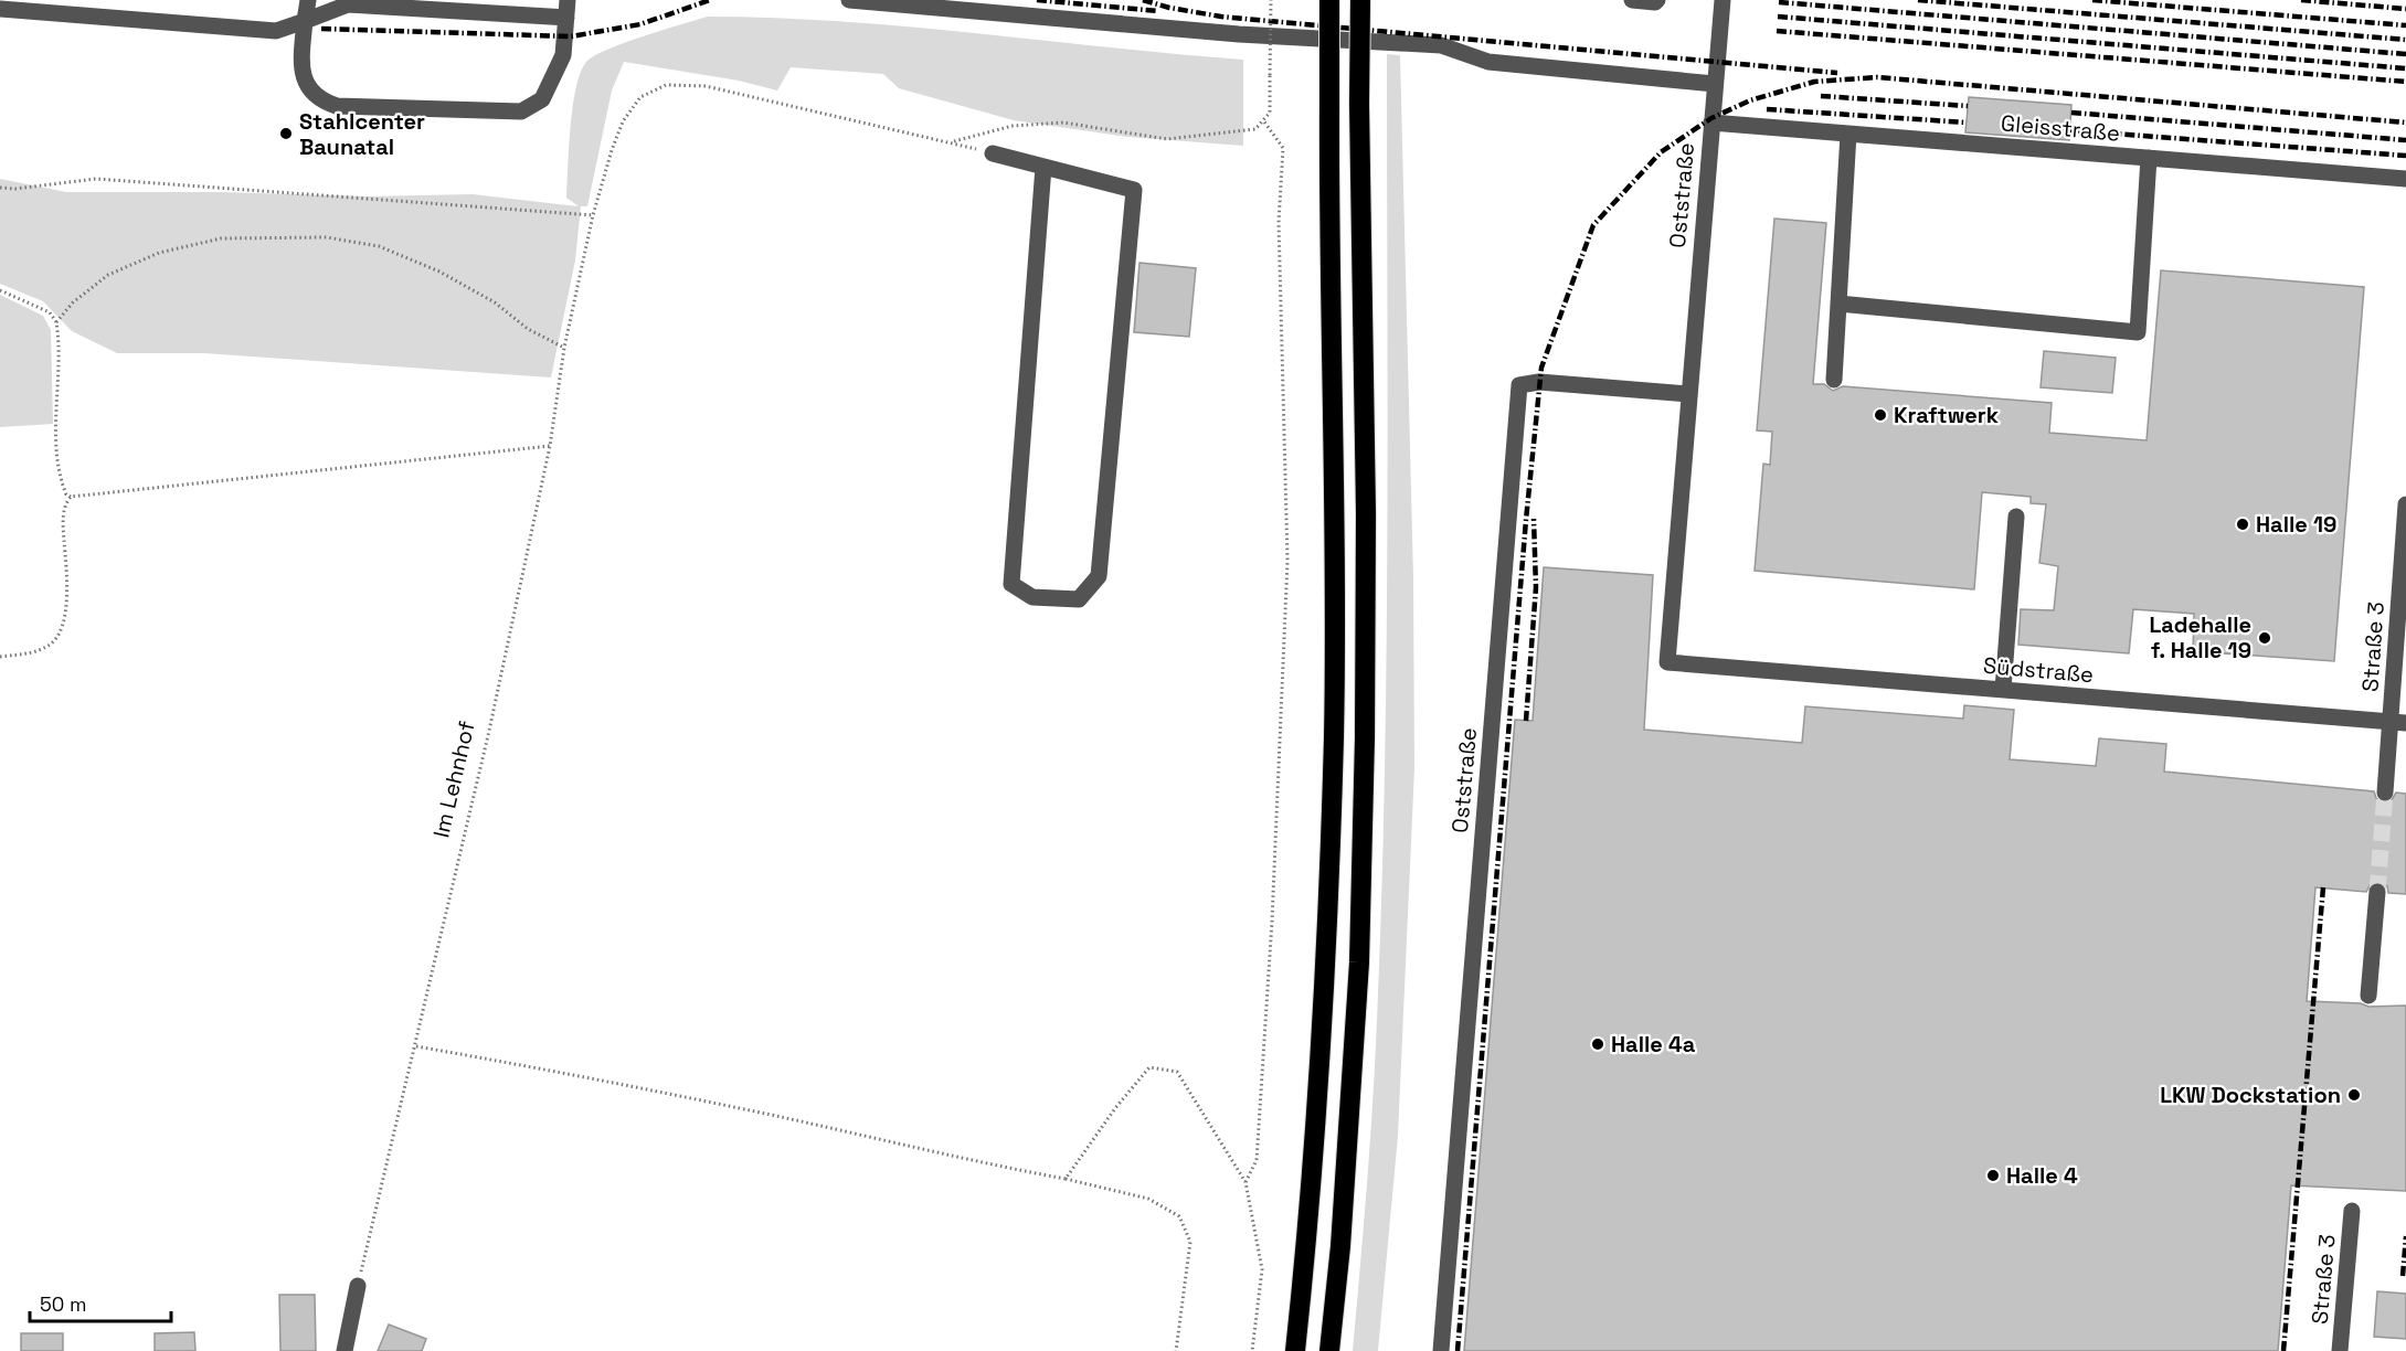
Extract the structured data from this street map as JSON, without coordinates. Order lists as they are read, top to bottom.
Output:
{
  "streets": {
    "street": [
      "Gleisstraße",
      "Oststraße",
      "Straße 3",
      "Südstraße"
    ],
    "path": ["Im Lehnhof"]
  },
  "crossings": [
    ["Gleisstraße", "Oststraße"],
    ["Oststraße", "Südstraße"],
    ["Straße 3", "Südstraße"]
  ],
  "places": [
    "Stahlcenter Baunatal",
    "Kraftwerk",
    "Halle 19",
    "Ladehalle f. Halle 19",
    "Halle 4a",
    "LKW Dockstation",
    "Halle 4"
  ],
  "scale_bar": "50 m"
}
